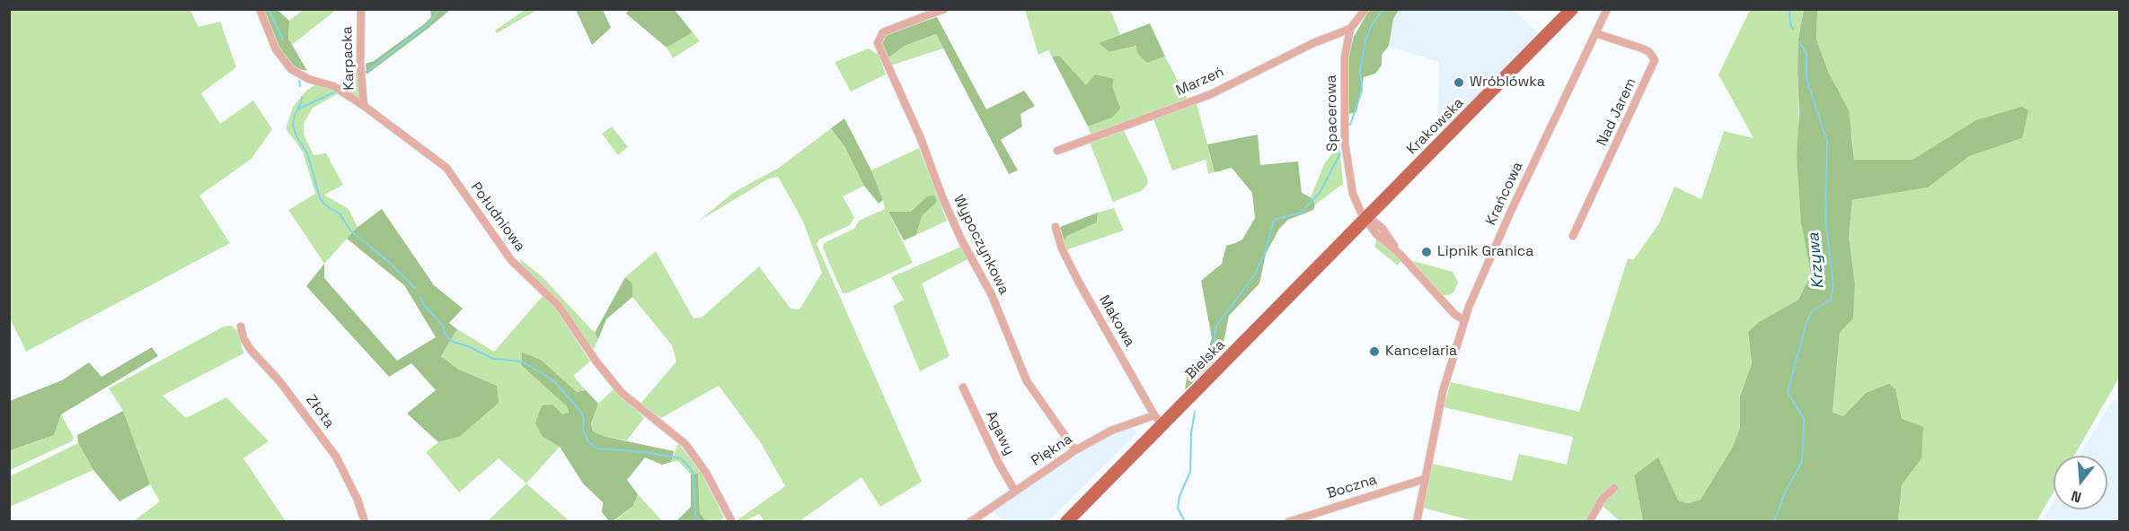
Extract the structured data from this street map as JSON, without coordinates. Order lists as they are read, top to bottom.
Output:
{
  "streets": {
    "main road": ["Krakowska", "Bielska"],
    "street": [
      "Karpacka",
      "Marzeń",
      "Nad Jarem",
      "Spacerowa",
      "Krańcowa",
      "Południowa",
      "Wypoczynkowa",
      "Makowa",
      "Złota",
      "Agawy",
      "Piękna",
      "Boczna"
    ]
  },
  "crossings": [
    ["Karpacka", "Południowa"],
    ["Marzeń", "Spacerowa"],
    ["Nad Jarem", "Krańcowa"],
    ["Spacerowa", "Krakowska"],
    ["Spacerowa", "Krańcowa"],
    ["Spacerowa", "Bielska"],
    ["Krakowska", "Bielska"],
    ["Krańcowa", "Boczna"],
    ["Wypoczynkowa", "Piękna"],
    ["Makowa", "Bielska"],
    ["Makowa", "Piękna"],
    ["Bielska", "Piękna"],
    ["Agawy", "Piękna"]
  ],
  "water": ["Krzywa"],
  "places": ["Wróblówka", "Lipnik Granica", "Kancelaria"],
  "north": "bottom"
}
